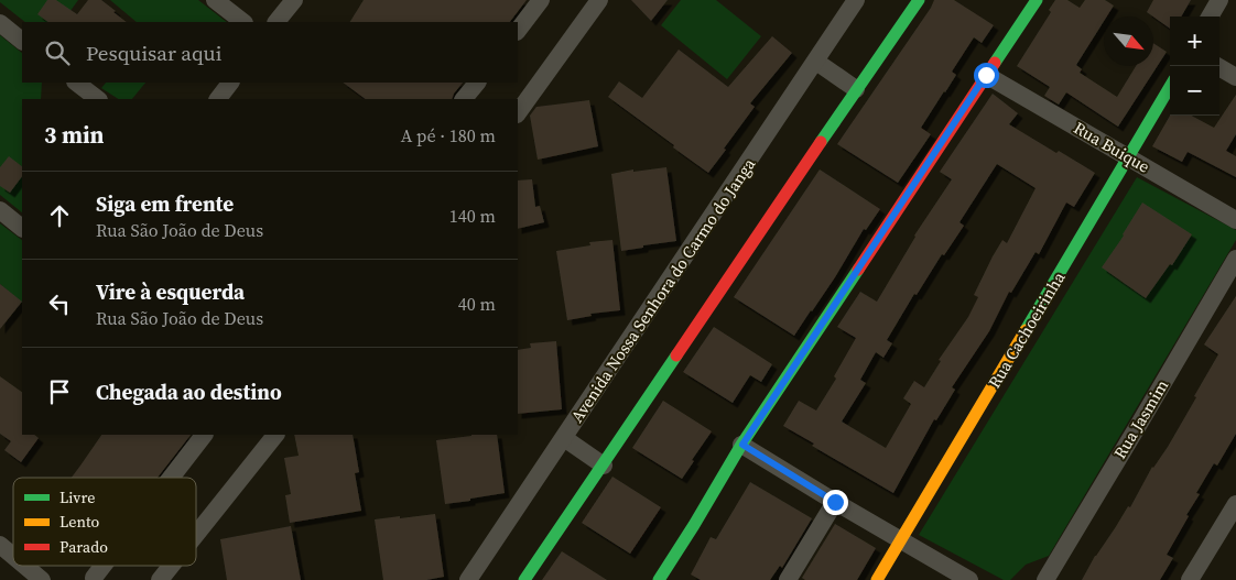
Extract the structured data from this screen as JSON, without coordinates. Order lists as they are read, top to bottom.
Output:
{
  "streets": {
    "street": [
      "Rua Buique",
      "Avenida Nossa Senhora do Carmo do Janga",
      "Rua Cachoeirinha",
      "Rua Jasmim"
    ]
  },
  "crossings": [
    ["Rua Buique", "Rua Cachoeirinha"]
  ],
  "legend": ["Livre", "Lento", "Parado"],
  "north": "bottom right",
  "page": {
    "map_buttons": ["+", "−"],
    "search": "Pesquisar aqui",
    "heading": ["3 min", "A pé · 180 m"],
    "list": [
      ["Siga em frente", "Rua São João de Deus", "140 m"],
      ["Vire à esquerda", "Rua São João de Deus", "40 m"],
      "Chegada ao destino"
    ]
  }
}
